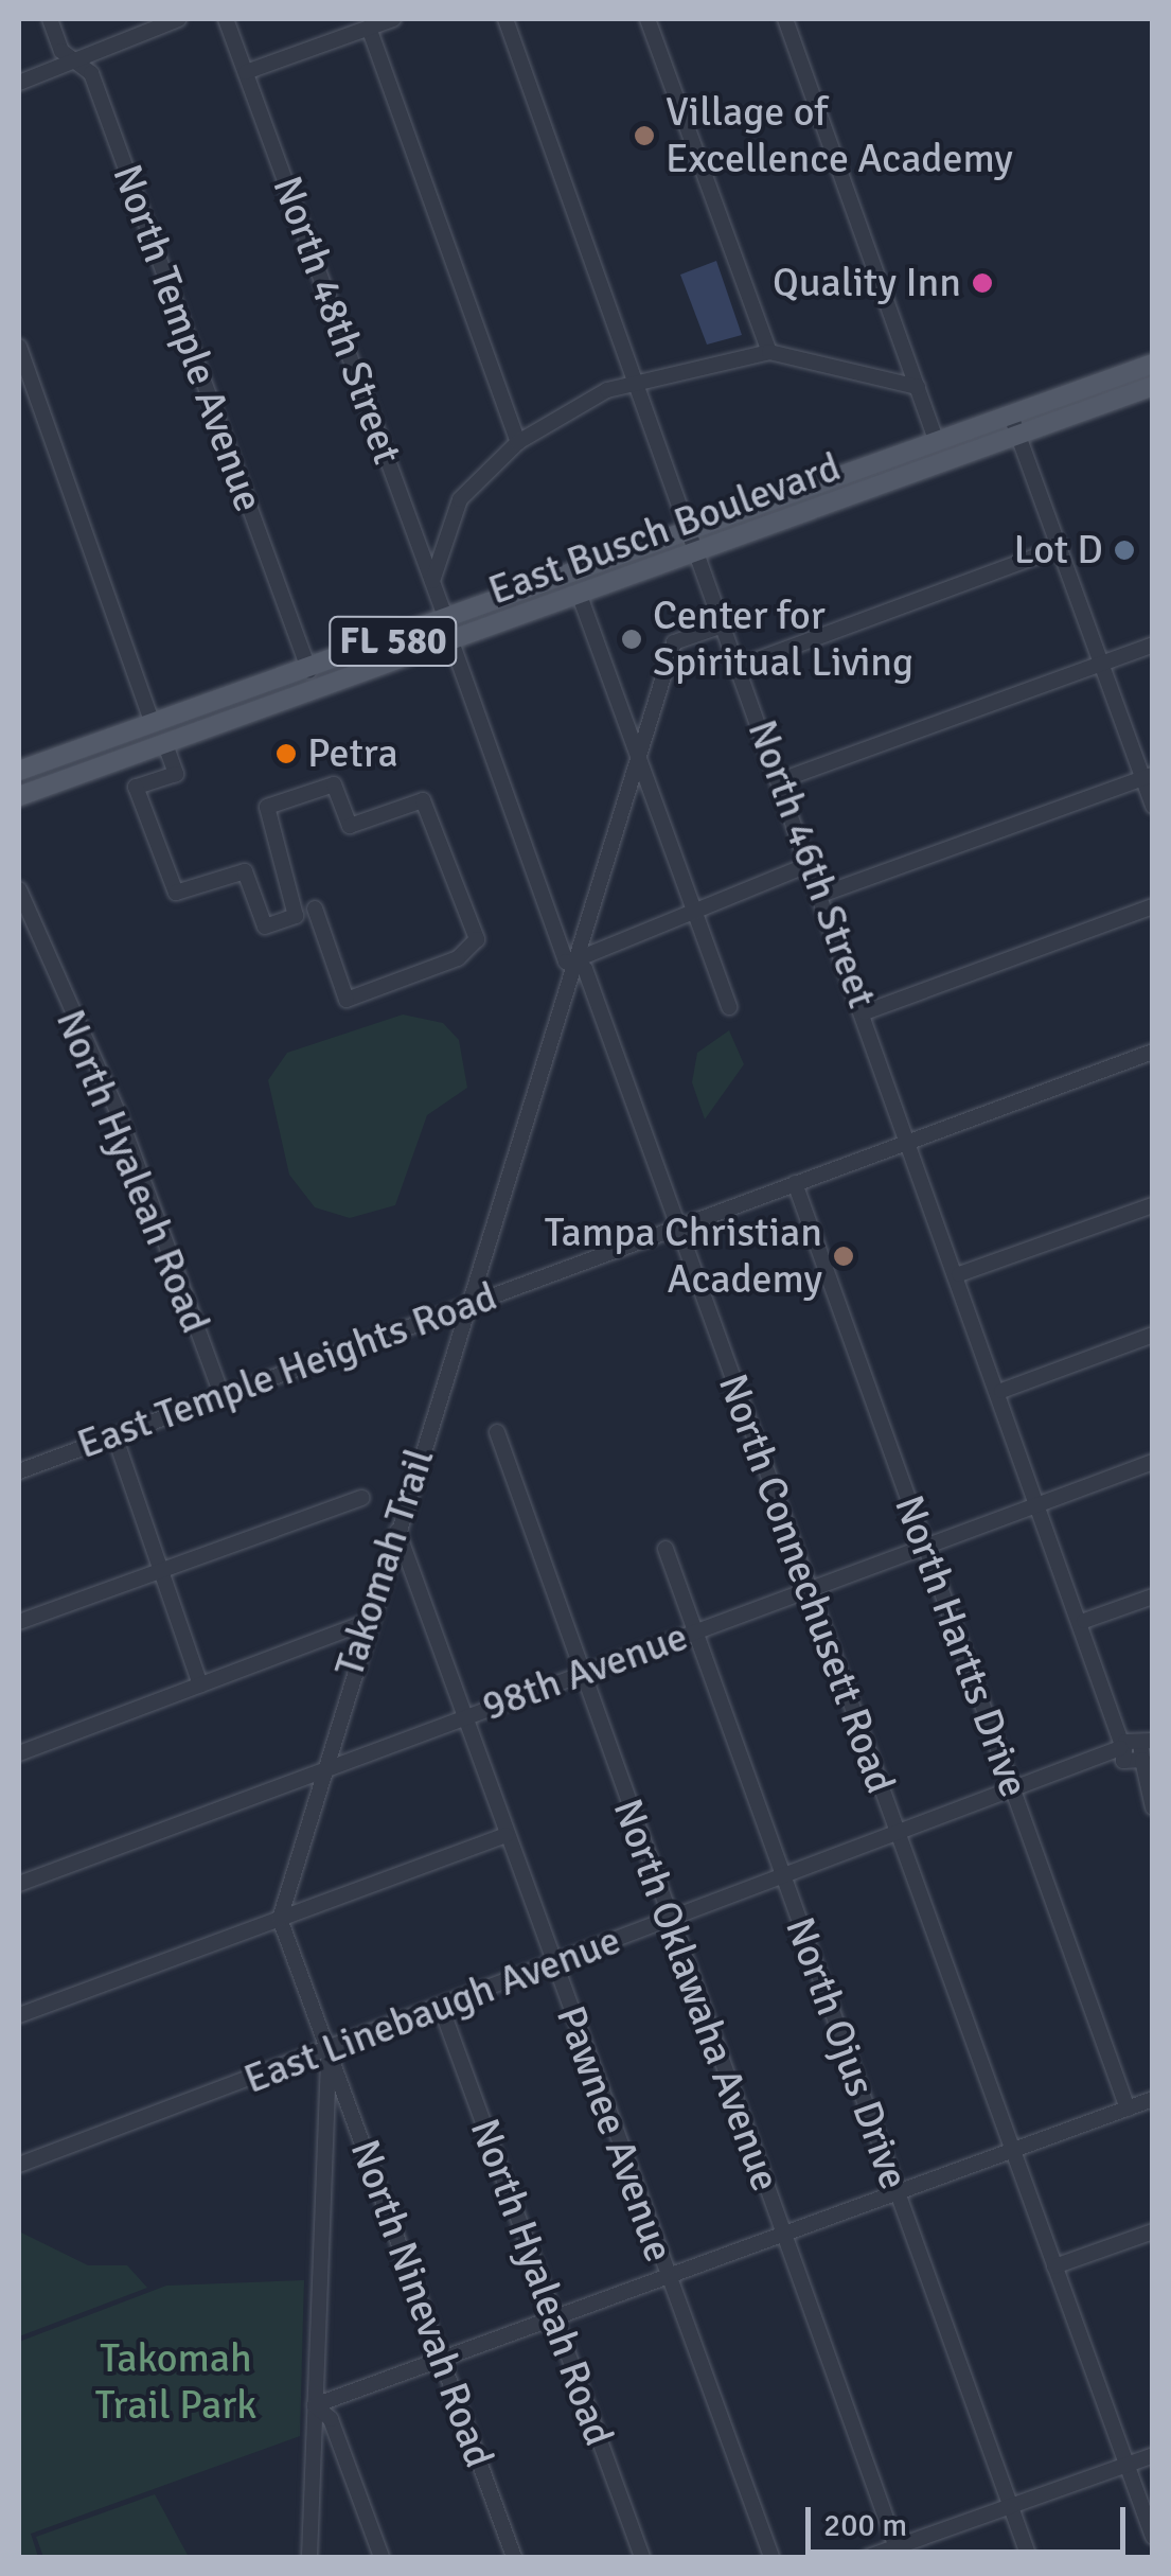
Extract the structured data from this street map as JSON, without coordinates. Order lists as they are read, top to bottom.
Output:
{
  "streets": {
    "main road": ["East Busch Boulevard", "FL 580"],
    "street": [
      "North 48th Street",
      "North Temple Avenue",
      "North 46th Street",
      "North Hyaleah Road",
      "East Temple Heights Road",
      "Takomah Trail",
      "North Connechusett Road",
      "North Hartts Drive",
      "98th Avenue",
      "North Oklawaha Avenue",
      "East Linebaugh Avenue",
      "North Ojus Drive",
      "Pawnee Avenue",
      "North Ninevah Road"
    ]
  },
  "crossings": [
    ["North 48th Street", "East Busch Boulevard"],
    ["North Temple Avenue", "East Busch Boulevard"],
    ["East Busch Boulevard", "North 46th Street"],
    ["East Busch Boulevard", "North Connechusett Road"],
    ["North 46th Street", "East Temple Heights Road"],
    ["North 46th Street", "Takomah Trail"],
    ["North 46th Street", "98th Avenue"],
    ["North 46th Street", "East Linebaugh Avenue"],
    ["North Hyaleah Road", "East Temple Heights Road"],
    ["North Hyaleah Road", "East Linebaugh Avenue"],
    ["East Temple Heights Road", "Takomah Trail"],
    ["East Temple Heights Road", "North Connechusett Road"],
    ["East Temple Heights Road", "North Hartts Drive"],
    ["Takomah Trail", "North Connechusett Road"],
    ["Takomah Trail", "98th Avenue"],
    ["Takomah Trail", "Pawnee Avenue"],
    ["North Connechusett Road", "98th Avenue"],
    ["North Connechusett Road", "East Linebaugh Avenue"],
    ["North Hartts Drive", "98th Avenue"],
    ["North Hartts Drive", "East Linebaugh Avenue"],
    ["98th Avenue", "North Oklawaha Avenue"],
    ["98th Avenue", "North Ojus Drive"],
    ["98th Avenue", "Pawnee Avenue"],
    ["North Oklawaha Avenue", "East Linebaugh Avenue"],
    ["East Linebaugh Avenue", "North Ojus Drive"],
    ["East Linebaugh Avenue", "Pawnee Avenue"],
    ["East Linebaugh Avenue", "North Ninevah Road"]
  ],
  "parks": ["Takomah Trail Park"],
  "places": [
    "Village of Excellence Academy",
    "Quality Inn",
    "Lot D",
    "Center for Spiritual Living",
    "Petra",
    "Tampa Christian Academy"
  ],
  "scale_bar": "200 m"
}
